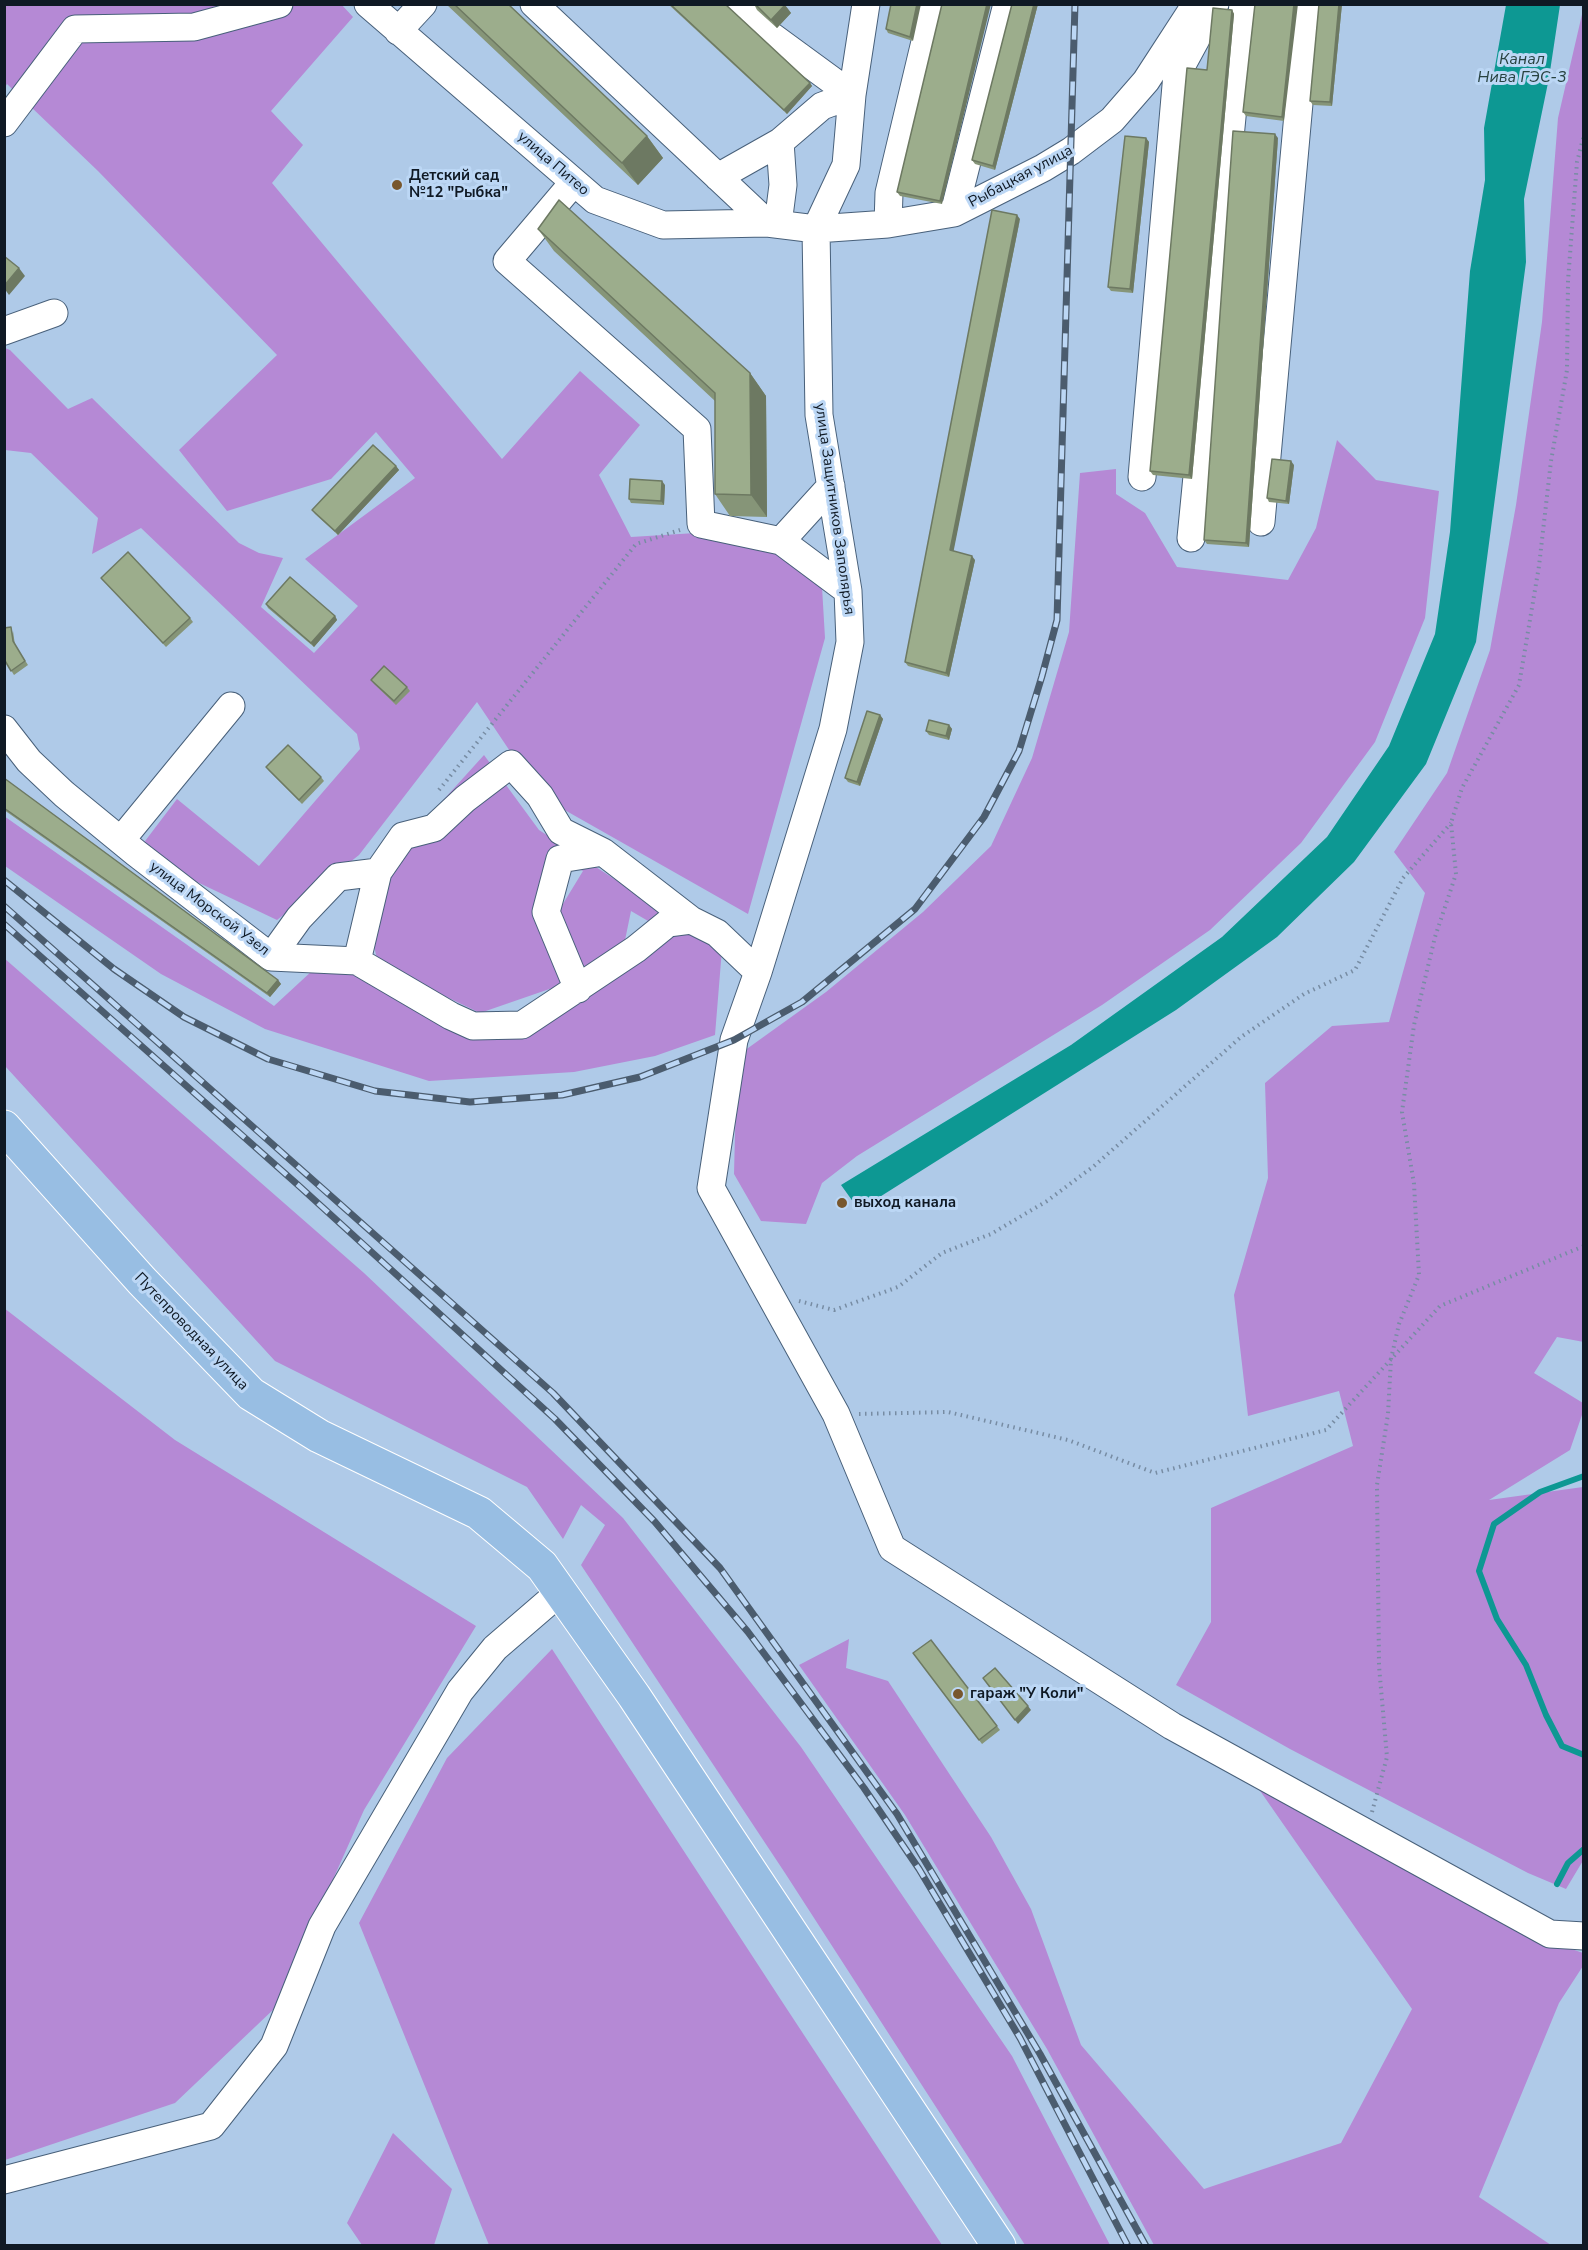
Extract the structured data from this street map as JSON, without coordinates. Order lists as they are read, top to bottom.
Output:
{
  "streets": {
    "main road": ["Путепроводная улица"],
    "street": [
      "улица Питео",
      "Рыбацкая улица",
      "улица Защитников Заполярья",
      "улица Морской Узел"
    ]
  },
  "crossings": [
    ["улица Питео", "Рыбацкая улица"],
    ["улица Питео", "улица Защитников Заполярья"],
    ["Рыбацкая улица", "улица Защитников Заполярья"]
  ],
  "water": ["Канал Нива ГЭС-3"],
  "places": ["Детский сад №12 \"Рыбка\"", "выход канала", "гараж \"У Коли\""]
}
